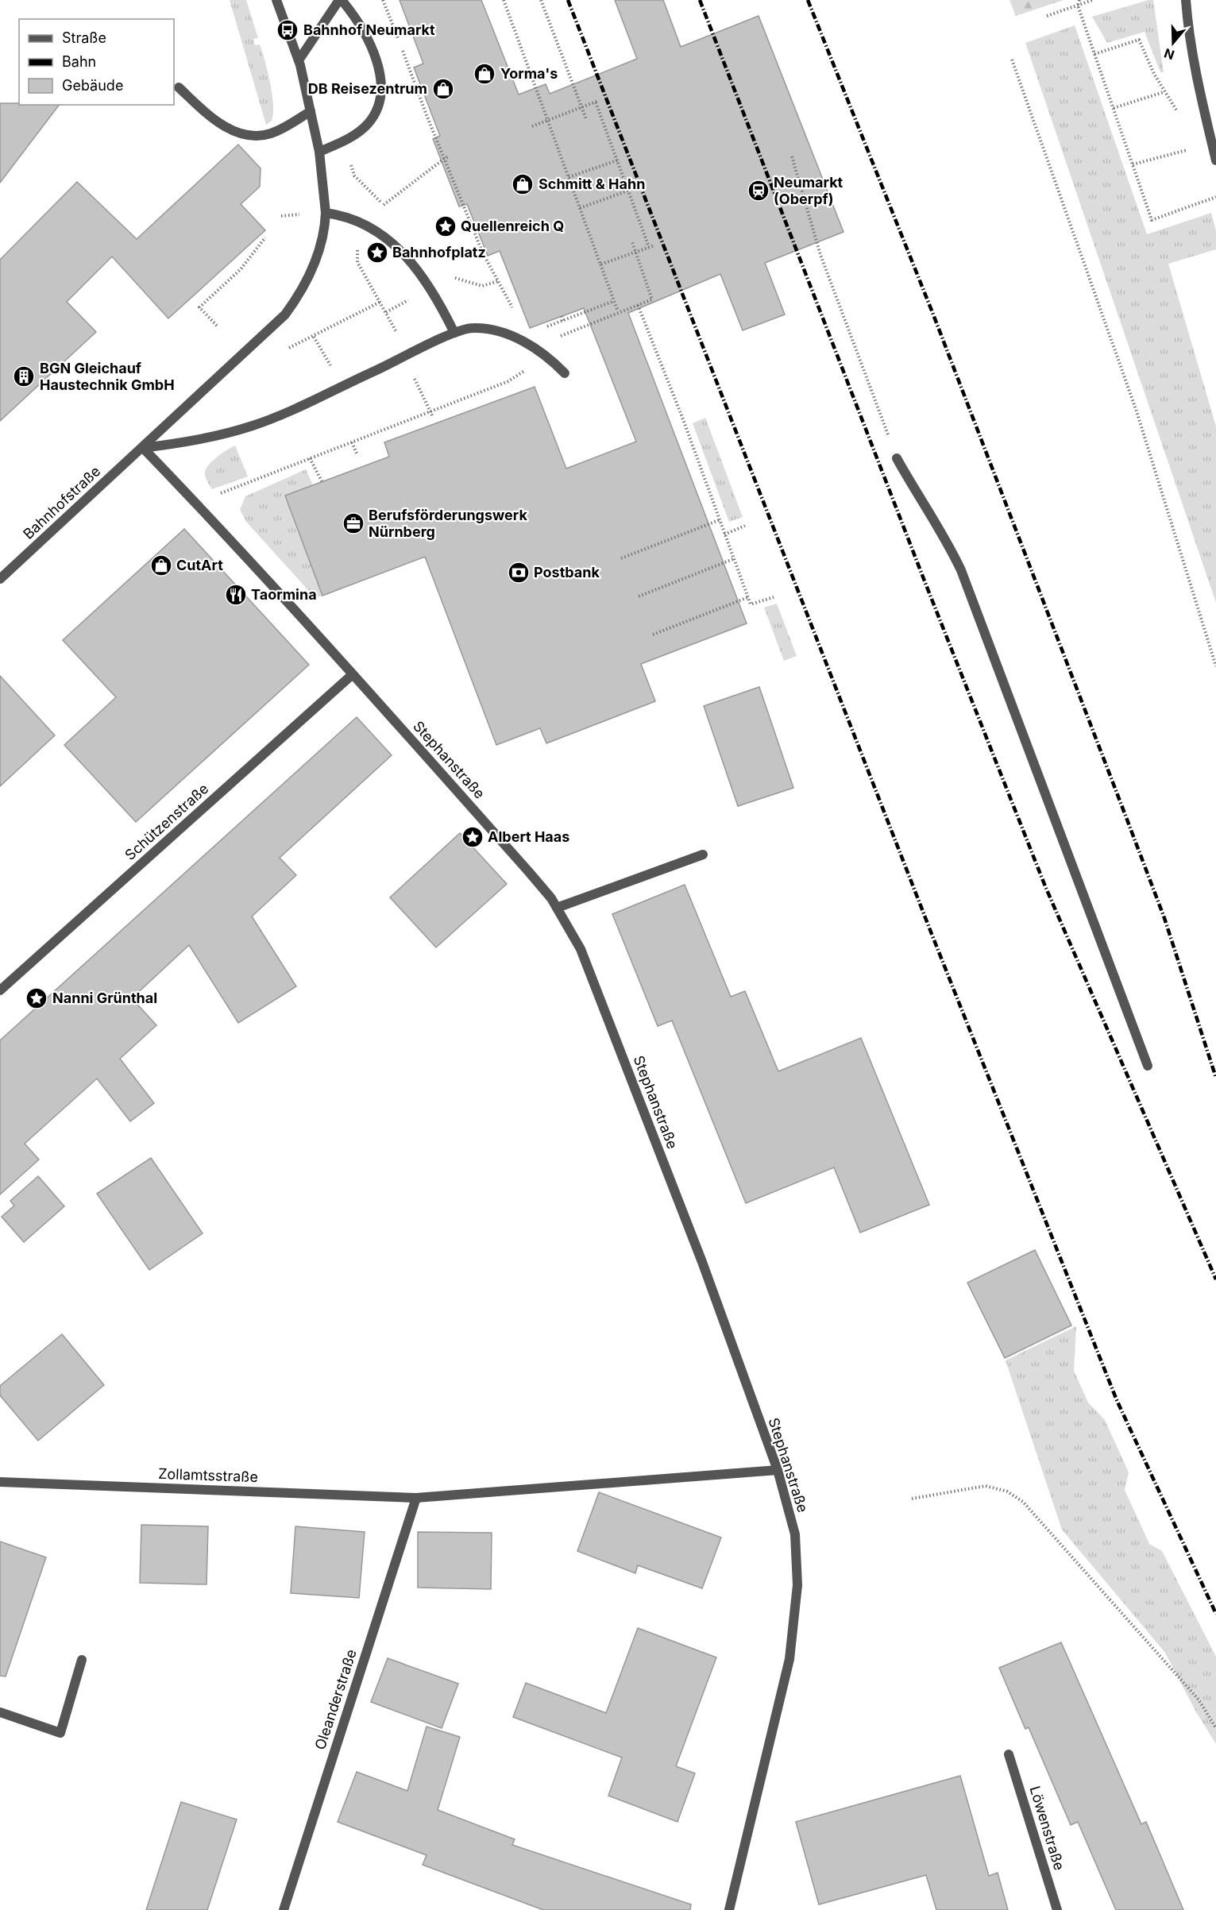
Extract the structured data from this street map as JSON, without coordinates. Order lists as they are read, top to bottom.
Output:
{
  "streets": {
    "street": [
      "Bahnhofstraße",
      "Stephanstraße",
      "Schützenstraße",
      "Zollamtsstraße",
      "Oleanderstraße",
      "Löwenstraße"
    ]
  },
  "crossings": [
    ["Bahnhofstraße", "Stephanstraße"],
    ["Stephanstraße", "Schützenstraße"],
    ["Stephanstraße", "Zollamtsstraße"],
    ["Zollamtsstraße", "Oleanderstraße"]
  ],
  "places": {
    "bus stop": ["Bahnhof Neumarkt"],
    "shop": [
      "Yorma's",
      "DB Reisezentrum",
      "Schmitt & Hahn",
      "CutArt"
    ],
    "station": ["Neumarkt (Oberpf)"],
    "place": [
      "Quellenreich Q",
      "Bahnhofplatz",
      "Albert Haas",
      "Nanni Grünthal"
    ],
    "building": ["BGN Gleichauf Haustechnik GmbH"],
    "office": ["Berufsförderungswerk Nürnberg"],
    "bank": ["Postbank"],
    "restaurant": ["Taormina"]
  },
  "legend": ["Straße", "Bahn", "Gebäude"],
  "north": "bottom"
}
